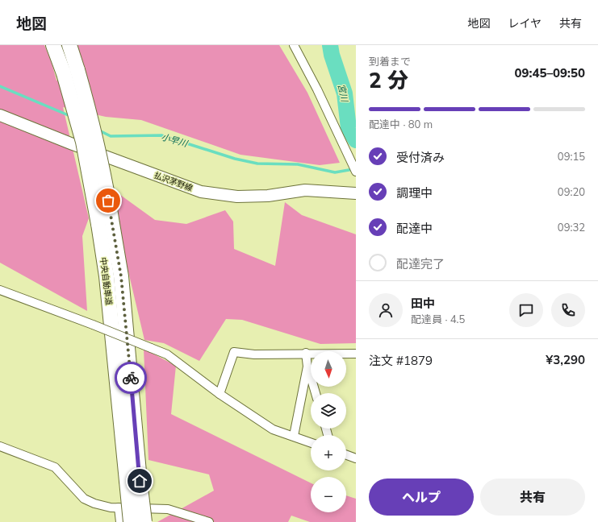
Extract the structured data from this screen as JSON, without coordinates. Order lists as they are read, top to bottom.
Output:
{
  "streets": {
    "highway": ["中央自動車道"],
    "main road": ["払沢茅野線"]
  },
  "water": ["宮川", "小早川"],
  "north": "bottom",
  "page": {
    "header": "地図",
    "nav": ["地図", "レイヤ", "共有"],
    "heading": ["2 分", "到着まで", "09:45–09:50"],
    "panel": [
      "田中",
      "配達員 · 4.5",
      "注文 #1879",
      "¥3,290"
    ],
    "bar": "配達中 · 80 m",
    "list": [
      ["受付済み", "09:15"],
      ["調理中", "09:20"],
      ["配達中", "09:32"],
      "配達完了"
    ],
    "map_buttons": ["+", "−"],
    "buttons": ["ヘルプ", "共有"]
  }
}
